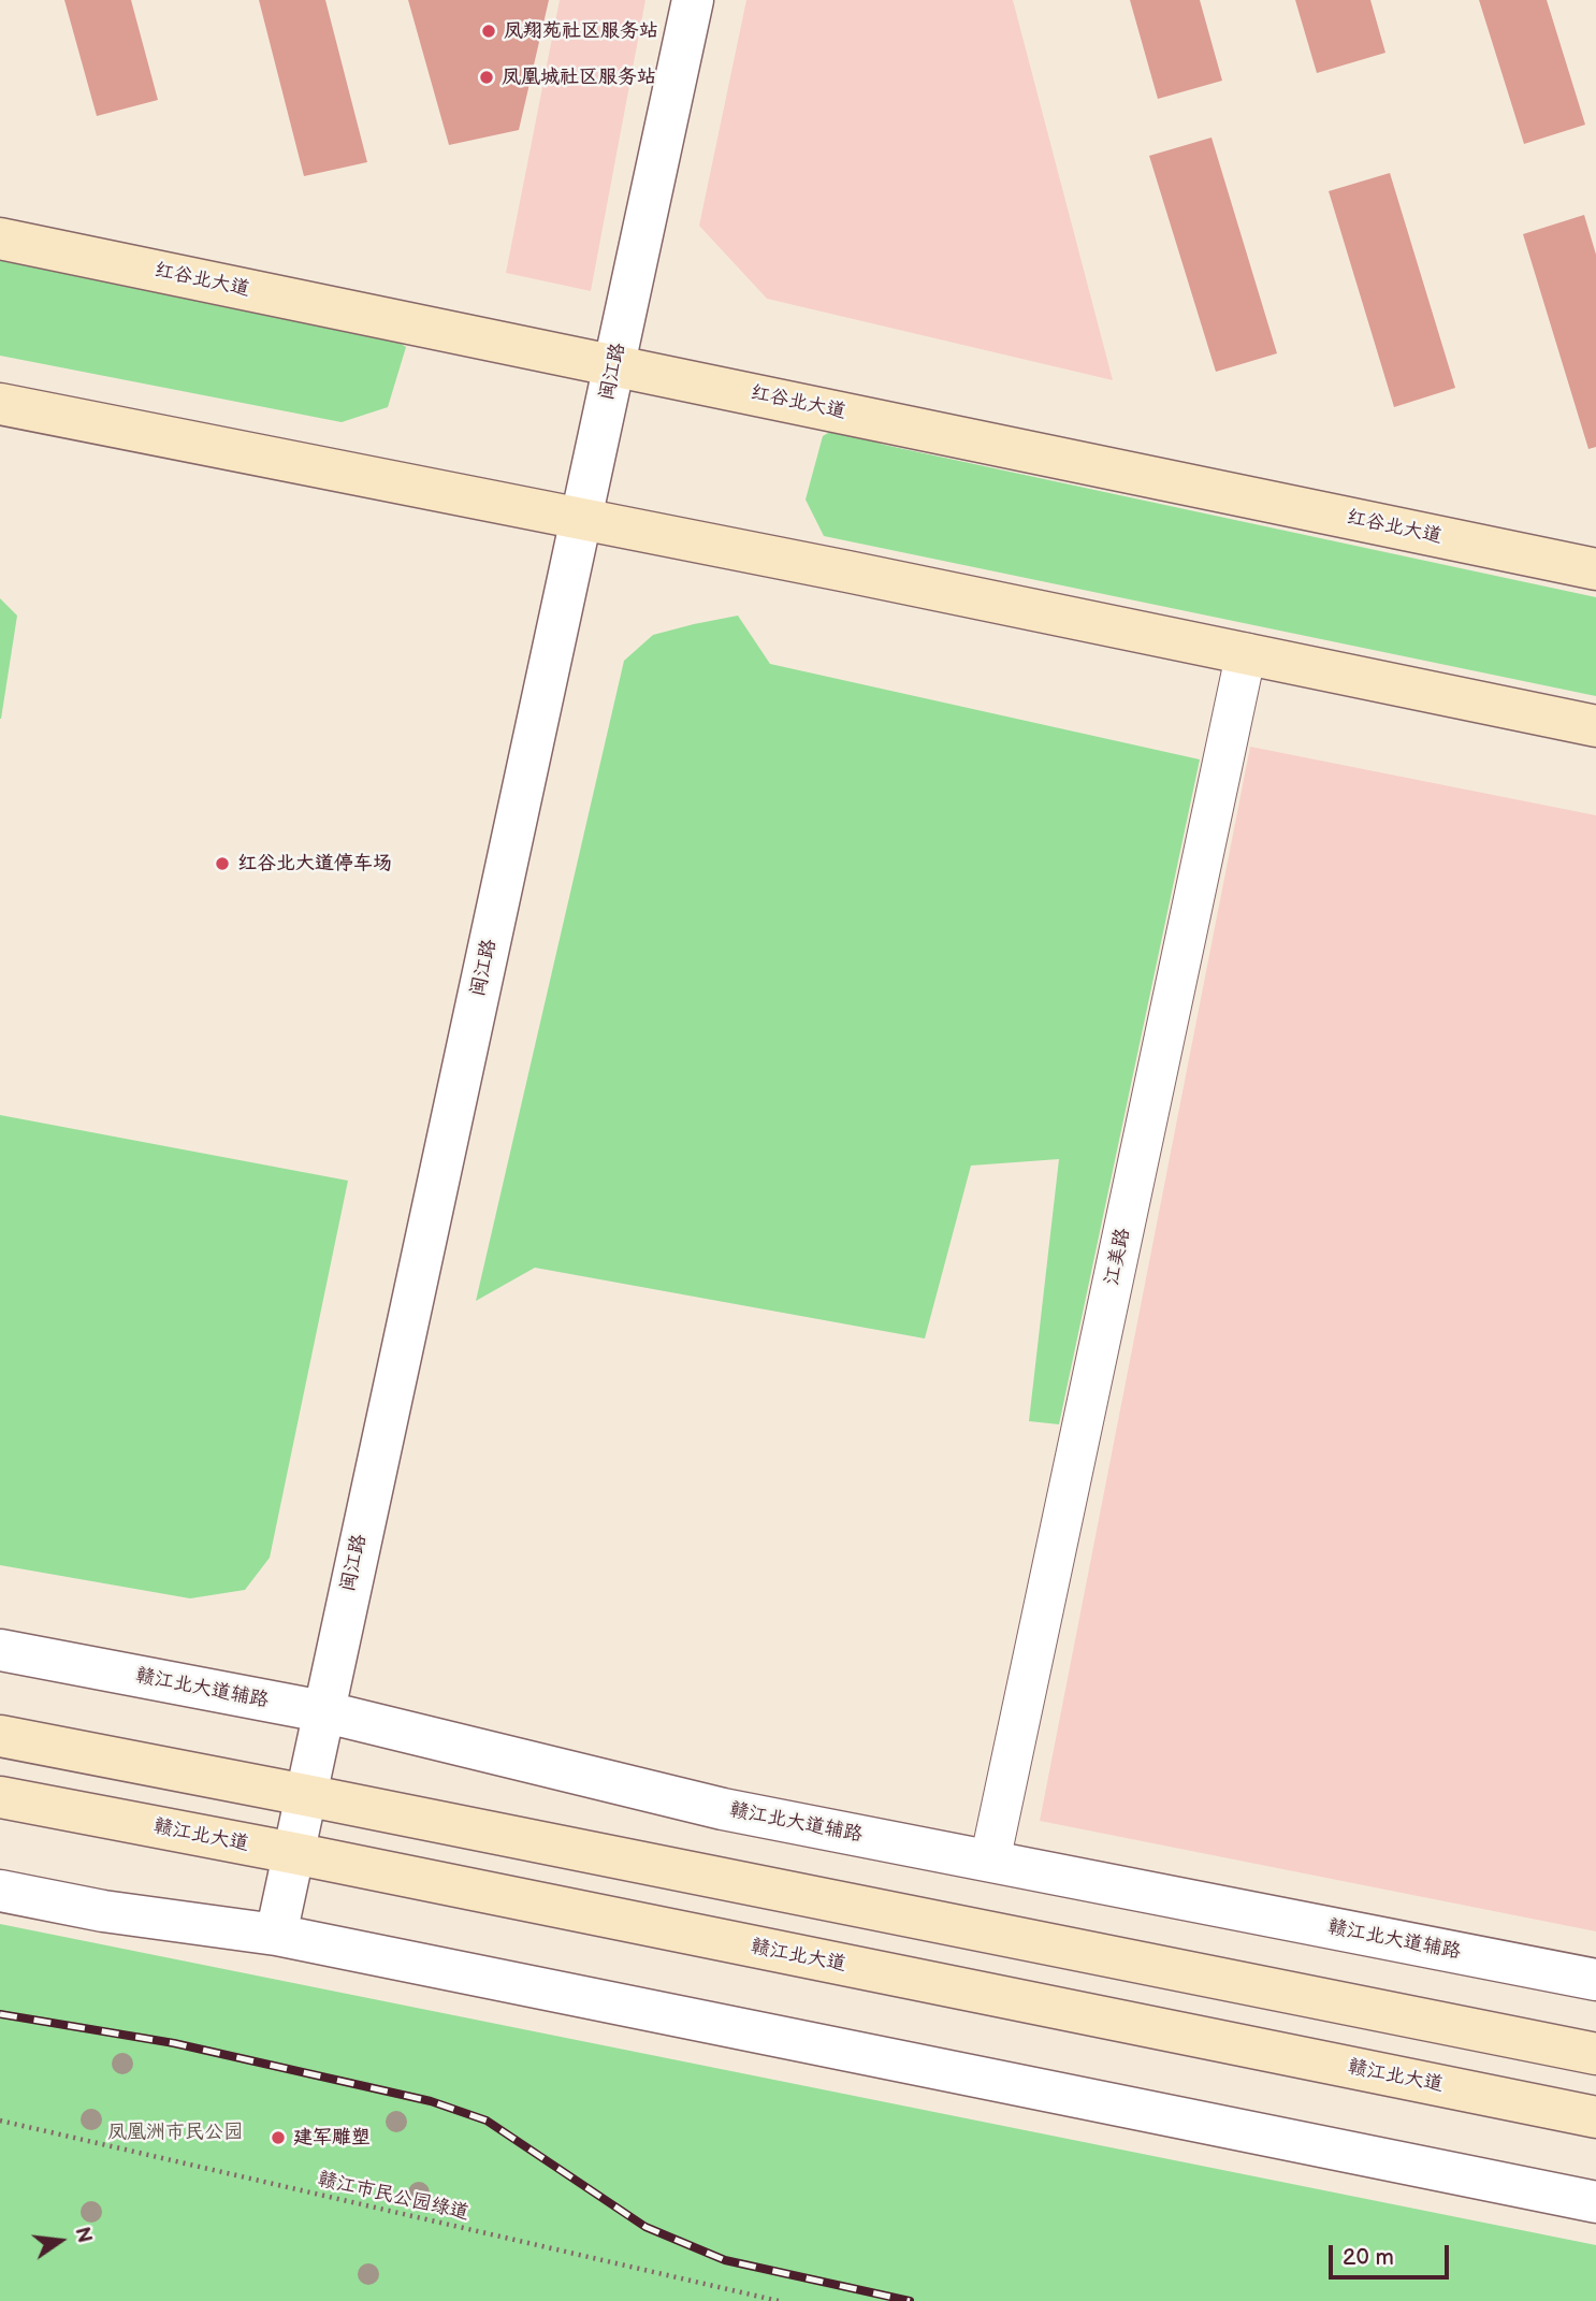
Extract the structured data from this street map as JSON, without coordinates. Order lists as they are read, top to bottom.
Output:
{
  "streets": {
    "main road": ["红谷北大道", "赣江北大道"],
    "street": ["闽江路", "江美路", "赣江北大道辅路"],
    "path": ["赣江市民公园绿道"]
  },
  "crossings": [
    ["红谷北大道", "闽江路"],
    ["闽江路", "赣江北大道辅路"],
    ["闽江路", "赣江北大道"],
    ["江美路", "赣江北大道辅路"]
  ],
  "parks": ["凤凰洲市民公园"],
  "places": [
    "凤翔苑社区服务站",
    "凤凰城社区服务站",
    "红谷北大道停车场",
    "建军雕塑"
  ],
  "scale_bar": "20 m",
  "north": "right"
}
